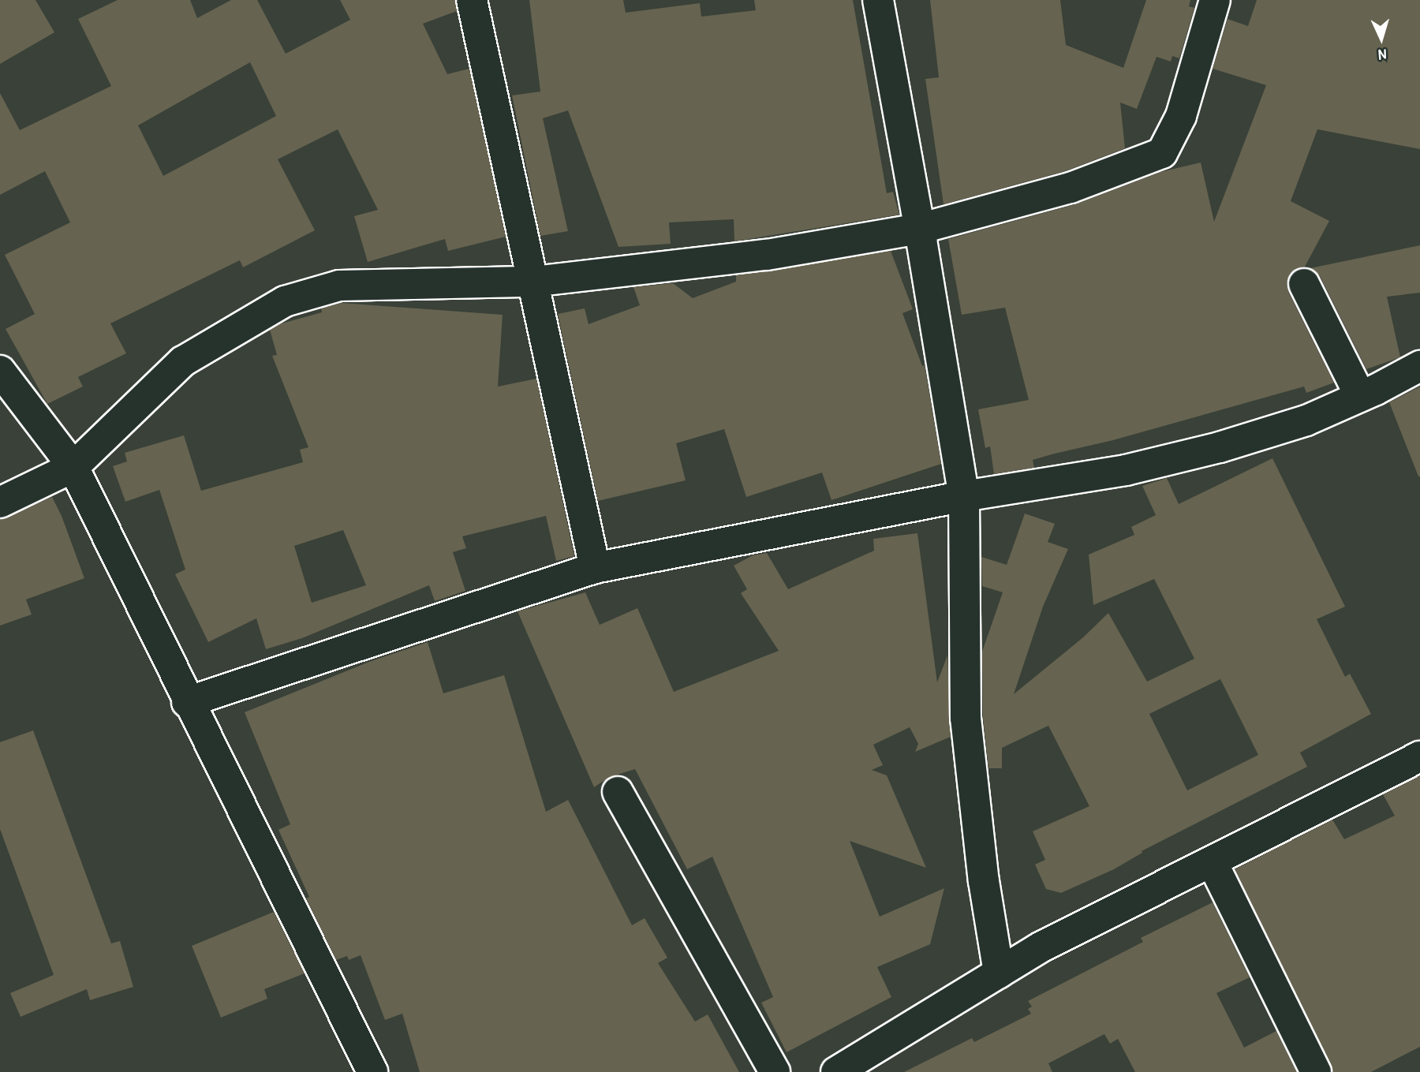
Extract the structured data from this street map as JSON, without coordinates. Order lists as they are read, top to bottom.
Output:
{
  "north": "bottom"
}
